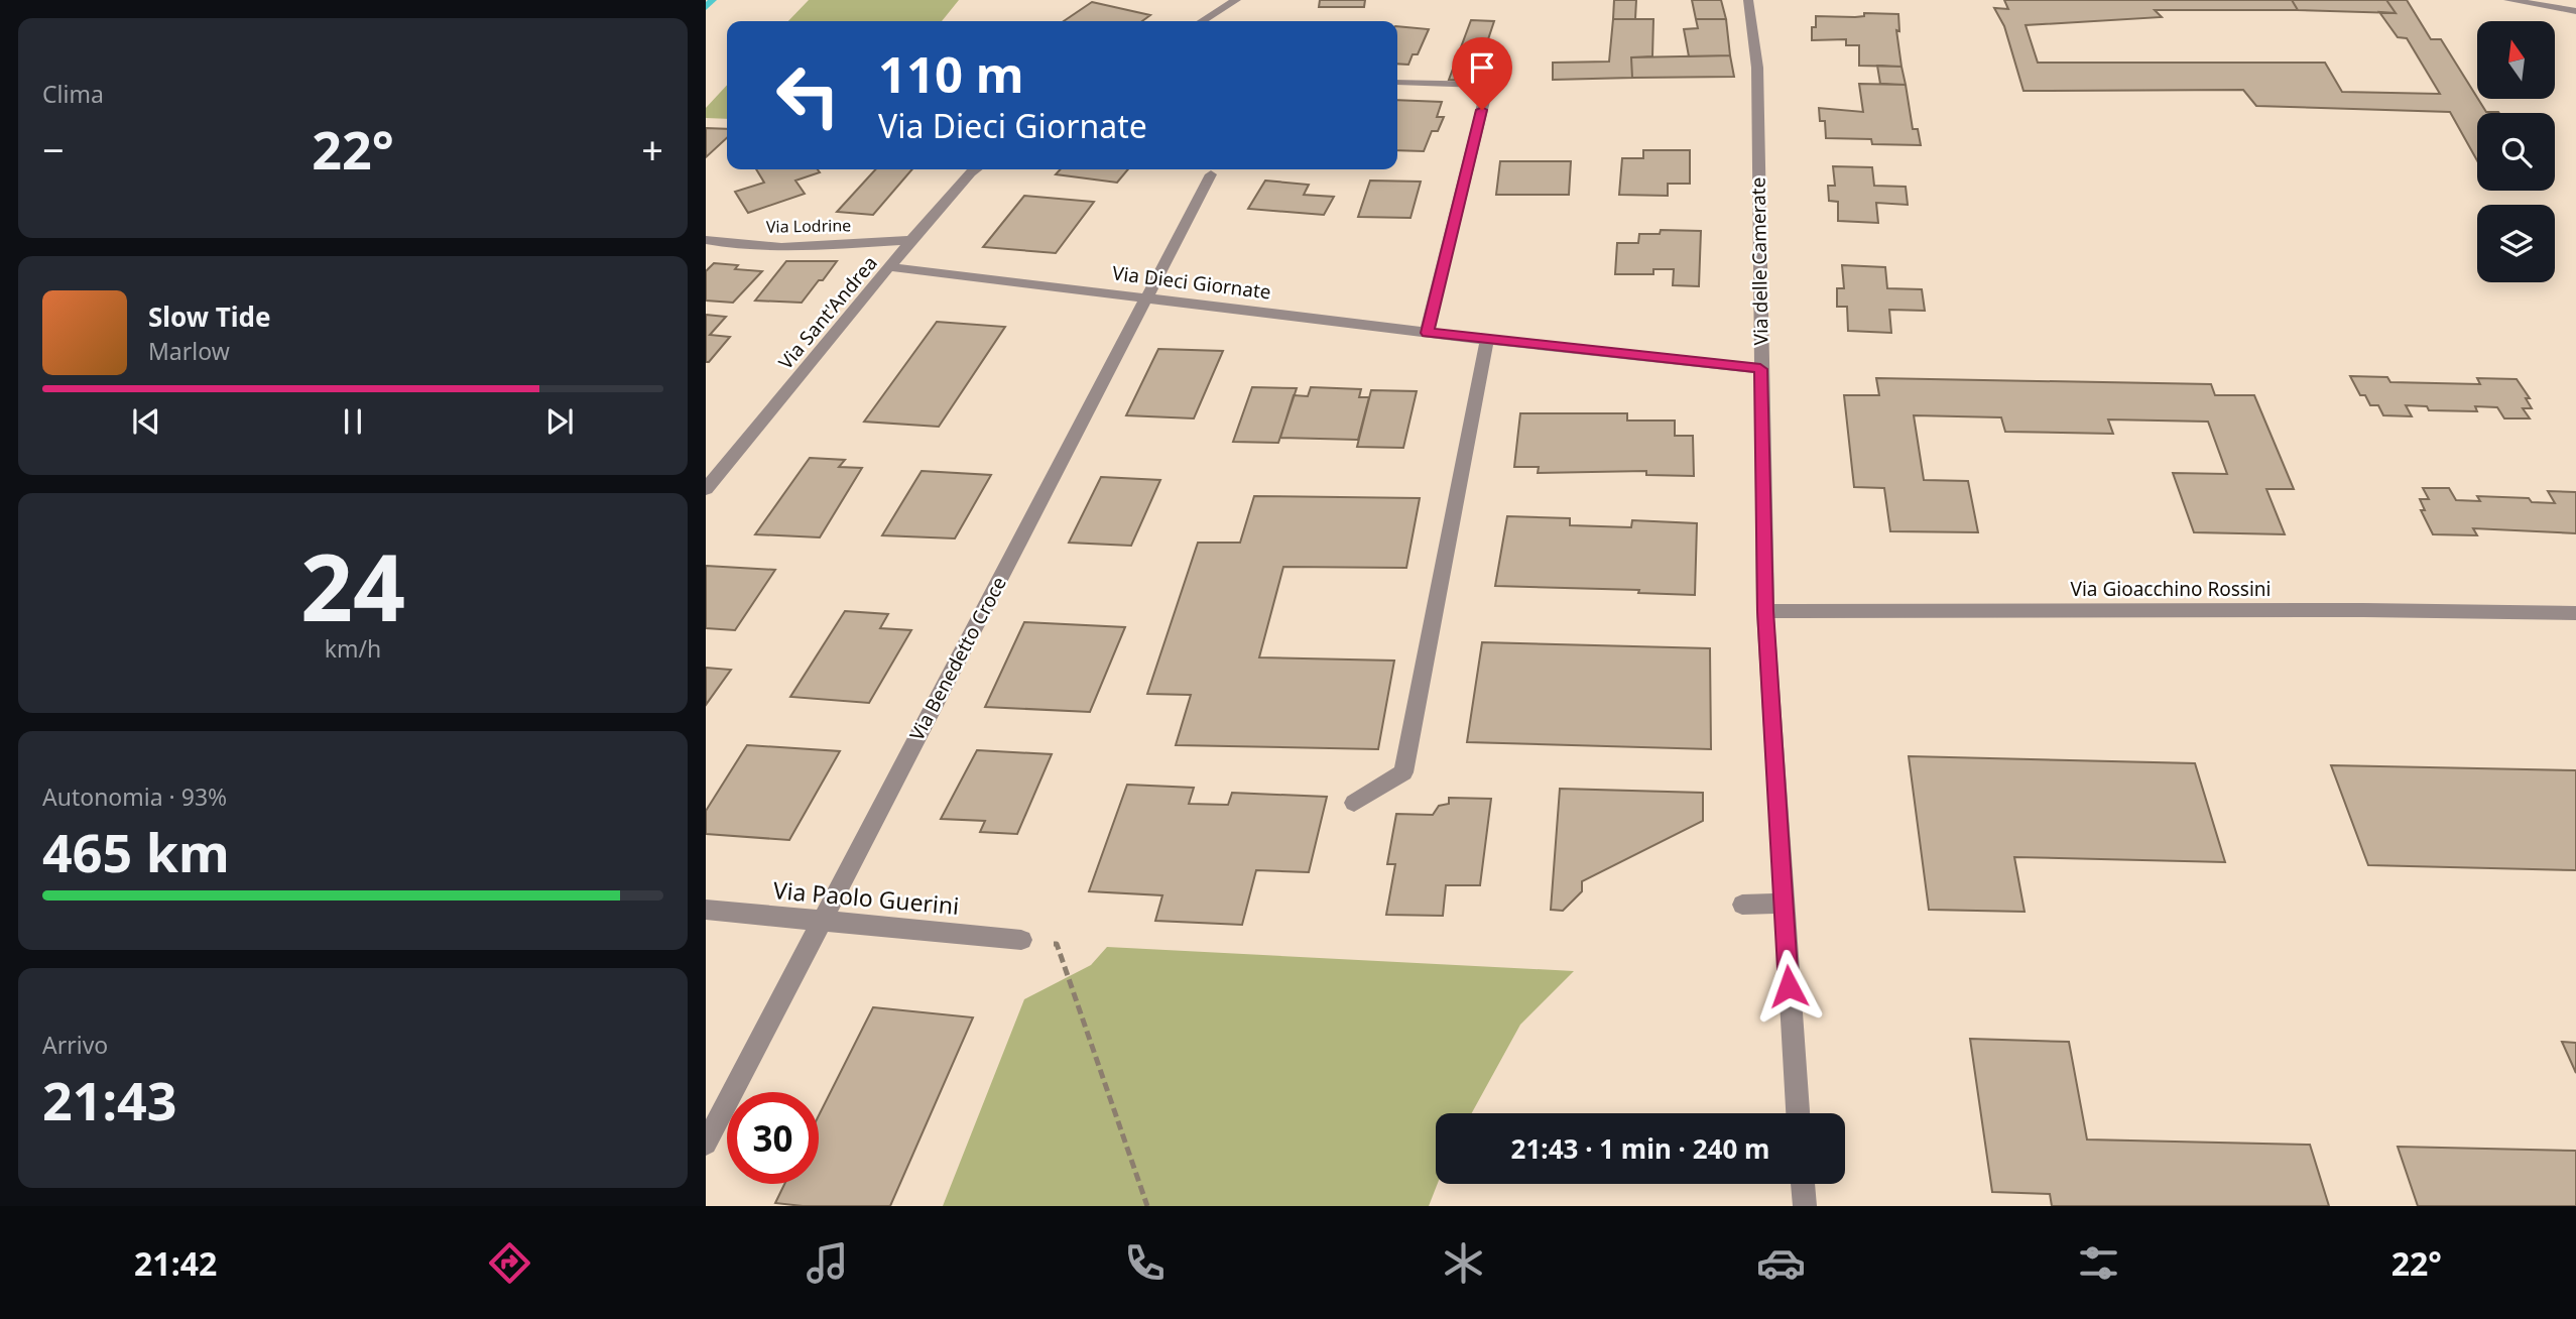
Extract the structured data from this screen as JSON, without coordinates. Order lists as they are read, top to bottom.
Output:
{
  "streets": {
    "street": [
      "Via Lodrine",
      "Via delle Camerate",
      "Via Dieci Giornate",
      "Via Sant'Andrea",
      "Via Gioacchino Rossini",
      "Via Benedetto Croce",
      "Via Paolo Guerini"
    ]
  },
  "crossings": [
    ["Via Lodrine", "Via Sant'Andrea"],
    ["Via delle Camerate", "Via Dieci Giornate"],
    ["Via delle Camerate", "Via Gioacchino Rossini"],
    ["Via Dieci Giornate", "Via Sant'Andrea"],
    ["Via Dieci Giornate", "Via Benedetto Croce"],
    ["Via Benedetto Croce", "Via Paolo Guerini"]
  ],
  "north": "top",
  "page": {
    "tile": [
      "Clima",
      ["24", "km/h"],
      ["Autonomia · 93%", "465 km"],
      ["Arrivo", "21:43"]
    ],
    "turn": ["110 m", "Via Dieci Giornate"],
    "heat": ["−", "22°", "+"],
    "song": ["Slow Tide", "Marlow"],
    "limit": "30",
    "trip": "21:43 · 1 min · 240 m",
    "tabs": ["21:42", "22°"]
  }
}
